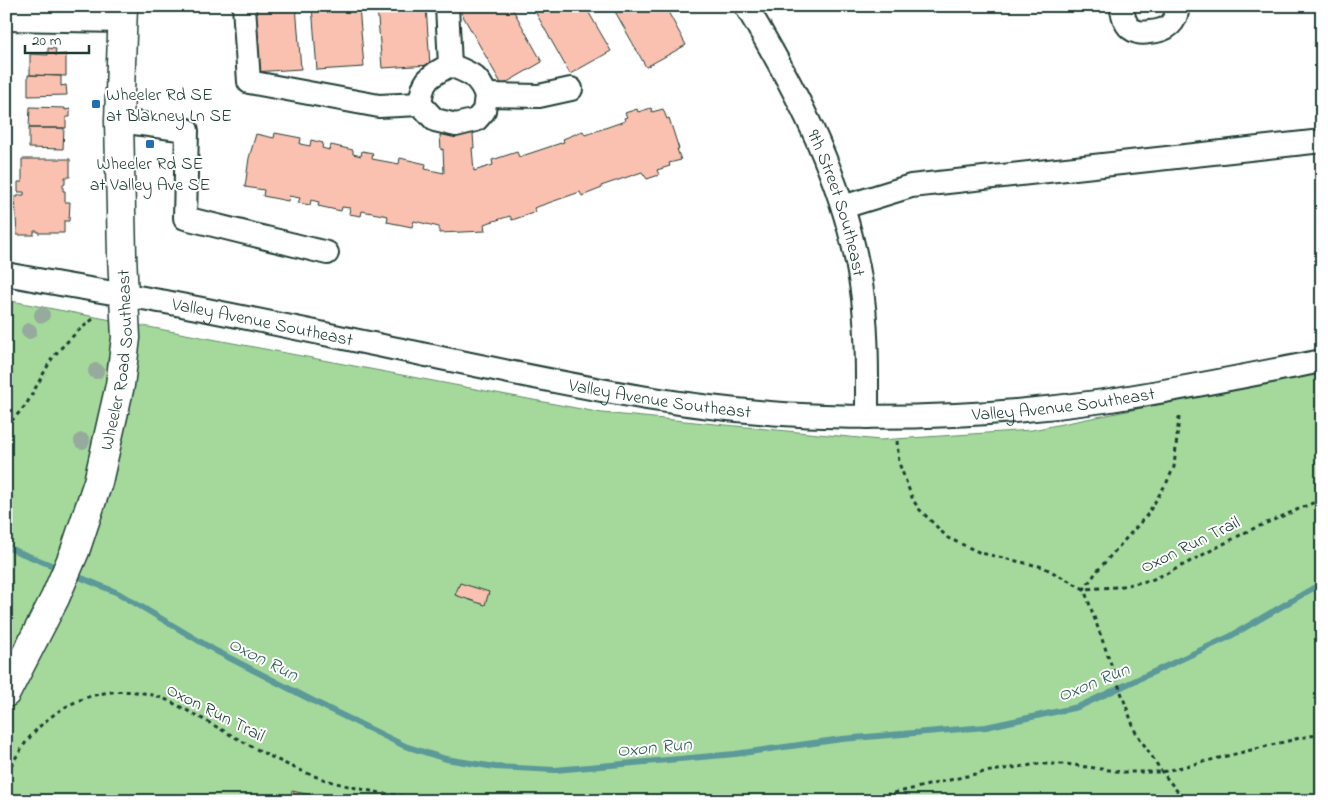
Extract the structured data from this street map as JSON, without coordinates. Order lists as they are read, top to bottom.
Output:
{
  "streets": {
    "main road": ["Wheeler Road Southeast"],
    "street": ["9th Street Southeast", "Valley Avenue Southeast"],
    "path": ["Oxon Run Trail"]
  },
  "crossings": [
    ["9th Street Southeast", "Valley Avenue Southeast"],
    ["Valley Avenue Southeast", "Wheeler Road Southeast"]
  ],
  "water": ["Oxon Run"],
  "places": {
    "transit": ["Wheeler Rd SE at Blakney Ln SE", "Wheeler Rd SE at Valley Ave SE"]
  },
  "scale_bar": "20 m"
}
